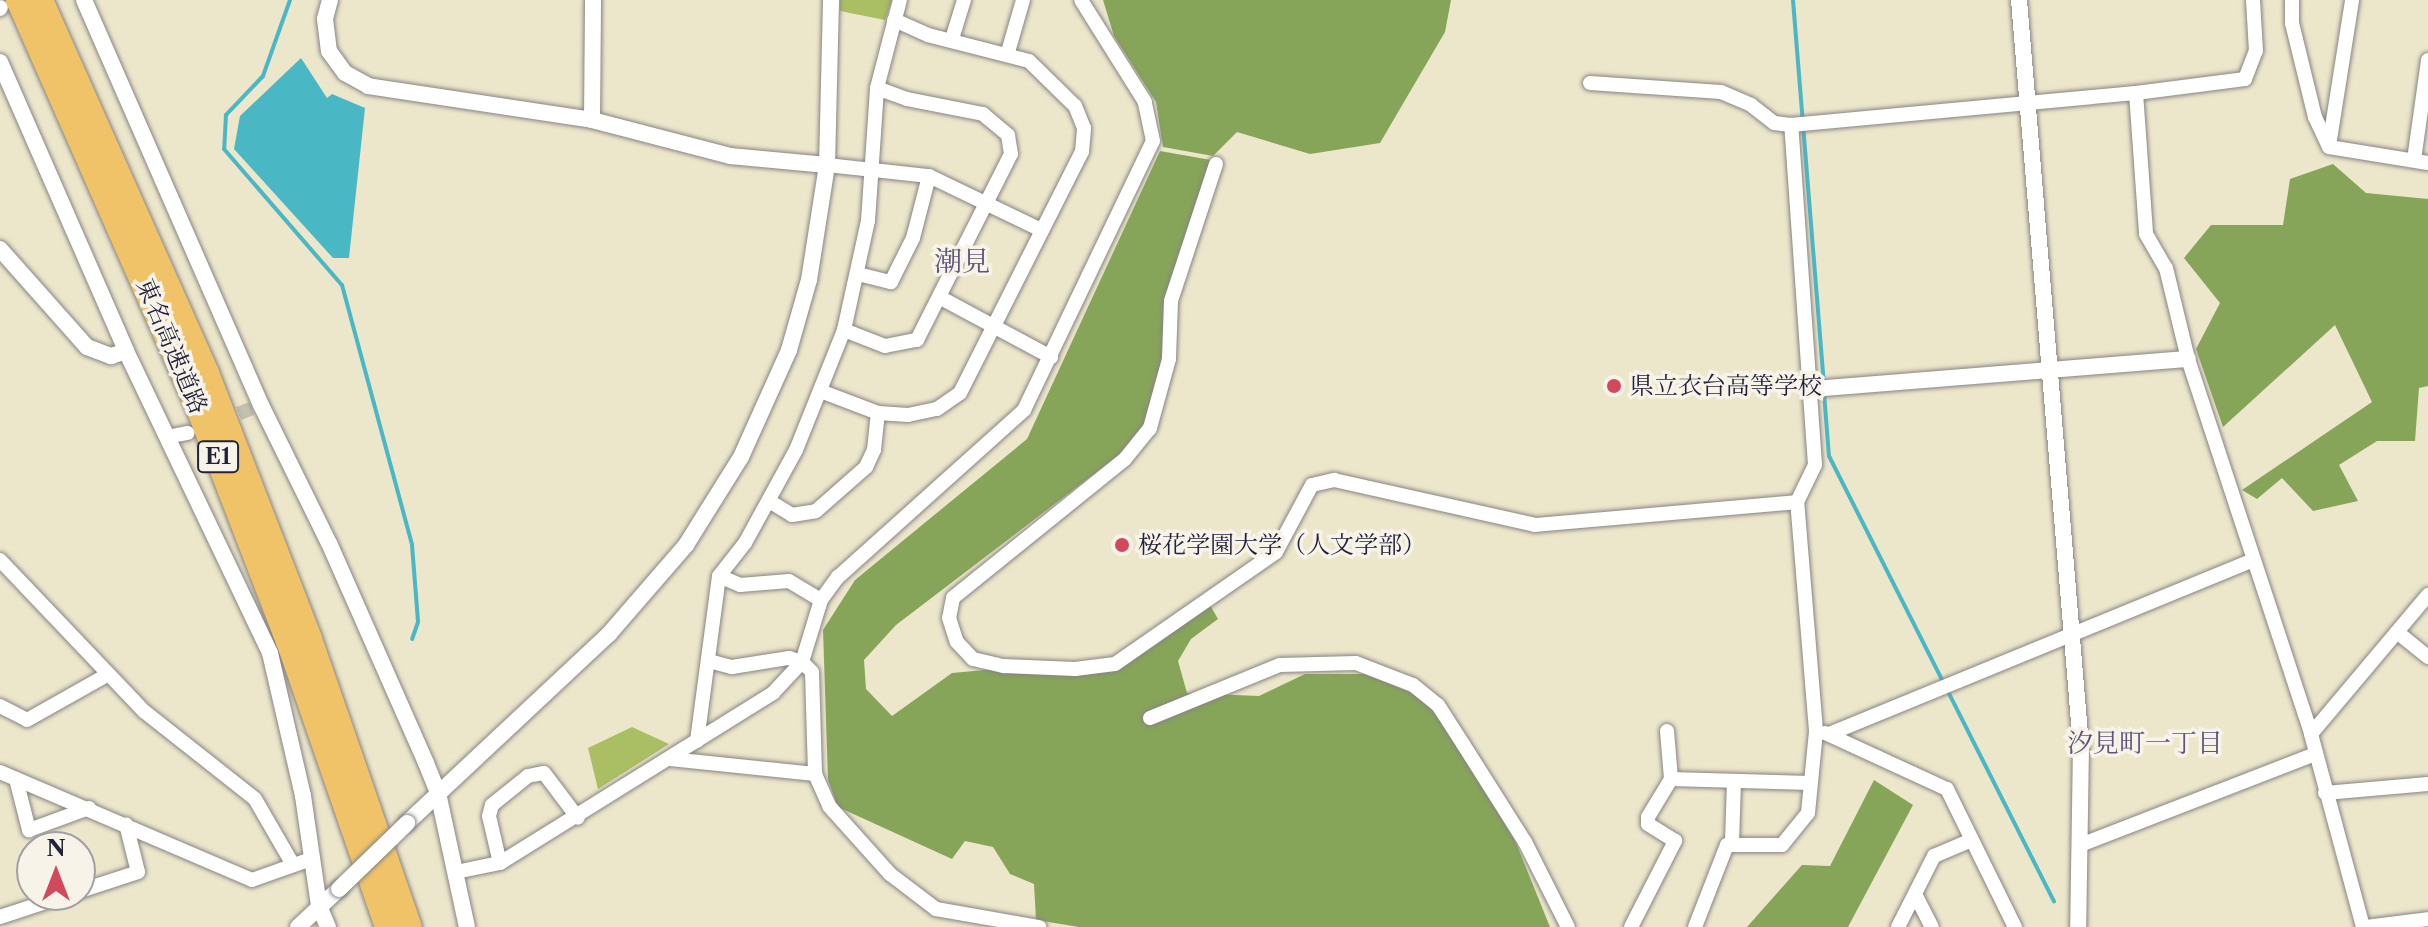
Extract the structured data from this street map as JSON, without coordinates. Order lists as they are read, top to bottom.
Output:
{
  "streets": {
    "highway": ["東名高速道路", "E1"]
  },
  "districts": ["潮見", "汐見町一丁目"],
  "places": ["県立衣台高等学校", "桜花学園大学（人文学部）"],
  "north": "top"
}
